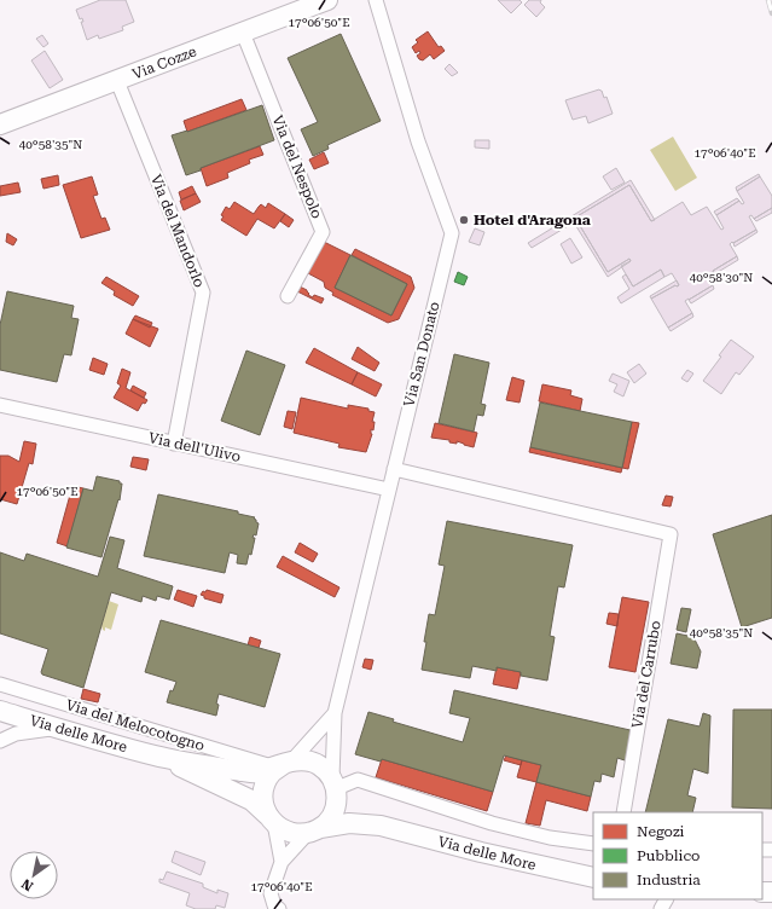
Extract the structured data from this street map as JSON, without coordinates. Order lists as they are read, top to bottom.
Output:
{
  "streets": {
    "main road": ["Via Cozze", "Via delle More"],
    "street": [
      "Via del Nespolo",
      "Via del Mandorlo",
      "Via San Donato",
      "Via dell'Ulivo",
      "Via del Carrubo",
      "Via del Melocotogno"
    ]
  },
  "crossings": [
    ["Via Cozze", "Via del Nespolo"],
    ["Via Cozze", "Via del Mandorlo"],
    ["Via del Mandorlo", "Via dell'Ulivo"],
    ["Via San Donato", "Via dell'Ulivo"],
    ["Via San Donato", "Via del Carrubo"],
    ["Via San Donato", "Via del Melocotogno"]
  ],
  "places": ["Hotel d'Aragona"],
  "legend": ["Negozi", "Pubblico", "Industria"],
  "north": "bottom left",
  "coordinates": [
    "17°06'50\"E",
    "40°58'35\"N",
    "17°06'40\"E",
    "40°58'30\"N"
  ]
}
